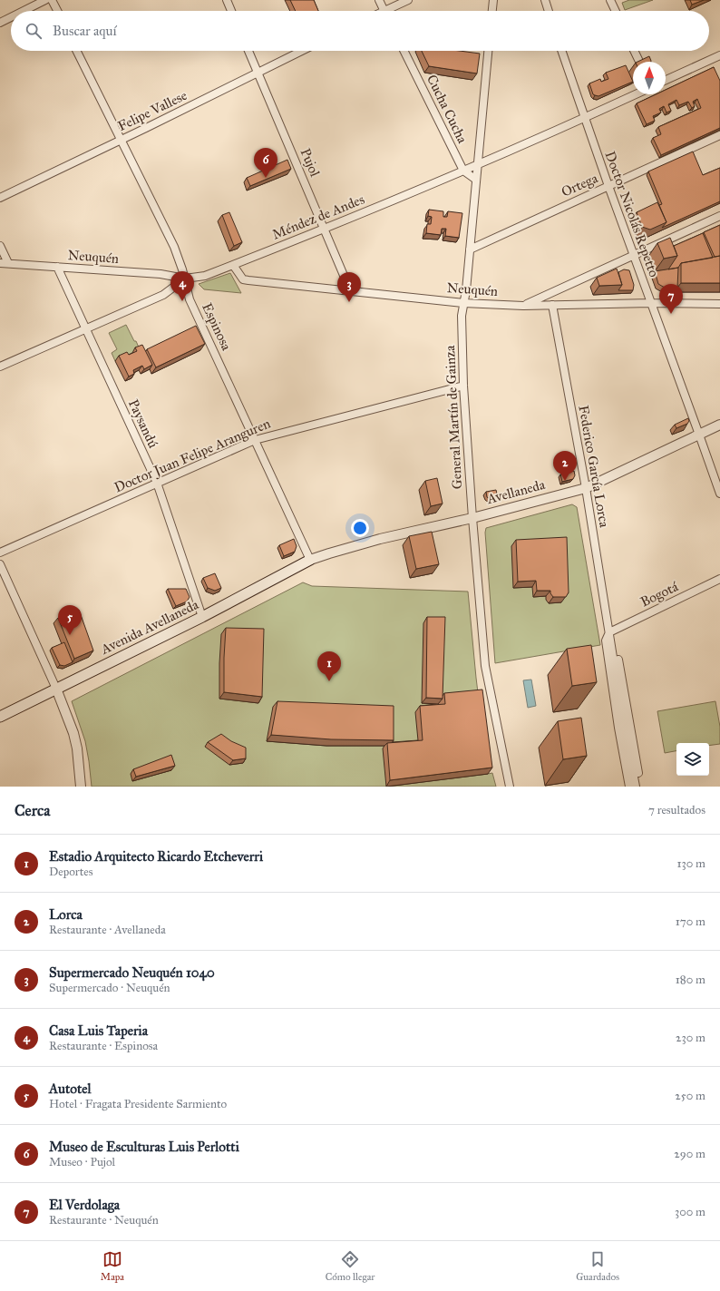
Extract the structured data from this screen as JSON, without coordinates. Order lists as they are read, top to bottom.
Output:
{
  "streets": {
    "main road": ["Avenida Avellaneda"],
    "street": [
      "Cucha Cucha",
      "Felipe Vallese",
      "Pujol",
      "Ortega",
      "Doctor Nicolás Repetto",
      "Méndez de Andes",
      "Neuquén",
      "Espinosa",
      "General Martín de Gainza",
      "Paysandú",
      "Doctor Juan Felipe Aranguren",
      "Federico García Lorca",
      "Avellaneda",
      "Bogotá"
    ]
  },
  "crossings": [
    ["Cucha Cucha", "Méndez de Andes"],
    ["Cucha Cucha", "General Martín de Gainza"],
    ["Felipe Vallese", "Pujol"],
    ["Felipe Vallese", "Espinosa"],
    ["Pujol", "Méndez de Andes"],
    ["Pujol", "Neuquén"],
    ["Ortega", "Doctor Nicolás Repetto"],
    ["Ortega", "General Martín de Gainza"],
    ["Doctor Nicolás Repetto", "Méndez de Andes"],
    ["Doctor Nicolás Repetto", "Neuquén"],
    ["Doctor Nicolás Repetto", "Avellaneda"],
    ["Méndez de Andes", "Neuquén"],
    ["Méndez de Andes", "Espinosa"],
    ["Méndez de Andes", "General Martín de Gainza"],
    ["Méndez de Andes", "Paysandú"],
    ["Neuquén", "Espinosa"],
    ["Neuquén", "General Martín de Gainza"],
    ["Neuquén", "Paysandú"],
    ["Neuquén", "Federico García Lorca"],
    ["Espinosa", "Doctor Juan Felipe Aranguren"],
    ["Espinosa", "Avellaneda"],
    ["Espinosa", "Avenida Avellaneda"],
    ["General Martín de Gainza", "Doctor Juan Felipe Aranguren"],
    ["General Martín de Gainza", "Avellaneda"],
    ["Paysandú", "Doctor Juan Felipe Aranguren"],
    ["Paysandú", "Avenida Avellaneda"],
    ["Federico García Lorca", "Avellaneda"],
    ["Federico García Lorca", "Bogotá"],
    ["Avellaneda", "Avenida Avellaneda"]
  ],
  "north": "top",
  "page": {
    "search": "Buscar aquí",
    "pins": [
      "6",
      "4",
      "3",
      "7",
      "2",
      "5",
      "1"
    ],
    "heading": ["Cerca", "7 resultados"],
    "list": [
      {
        "mark": "1",
        "name": "Estadio Arquitecto Ricardo Etcheverri",
        "note": "Deportes",
        "value": "130 m"
      },
      {
        "mark": "2",
        "name": "Lorca",
        "note": "Restaurante · Avellaneda",
        "value": "170 m"
      },
      {
        "mark": "3",
        "name": "Supermercado Neuquén 1040",
        "note": "Supermercado · Neuquén",
        "value": "180 m"
      },
      {
        "mark": "4",
        "name": "Casa Luis Taperia",
        "note": "Restaurante · Espinosa",
        "value": "230 m"
      },
      {
        "mark": "5",
        "name": "Autotel",
        "note": "Hotel · Fragata Presidente Sarmiento",
        "value": "250 m"
      },
      {
        "mark": "6",
        "name": "Museo de Esculturas Luis Perlotti",
        "note": "Museo · Pujol",
        "value": "290 m"
      },
      {
        "mark": "7",
        "name": "El Verdolaga",
        "note": "Restaurante · Neuquén",
        "value": "300 m"
      }
    ],
    "nav": ["Mapa", "Cómo llegar", "Guardados"]
  }
}
